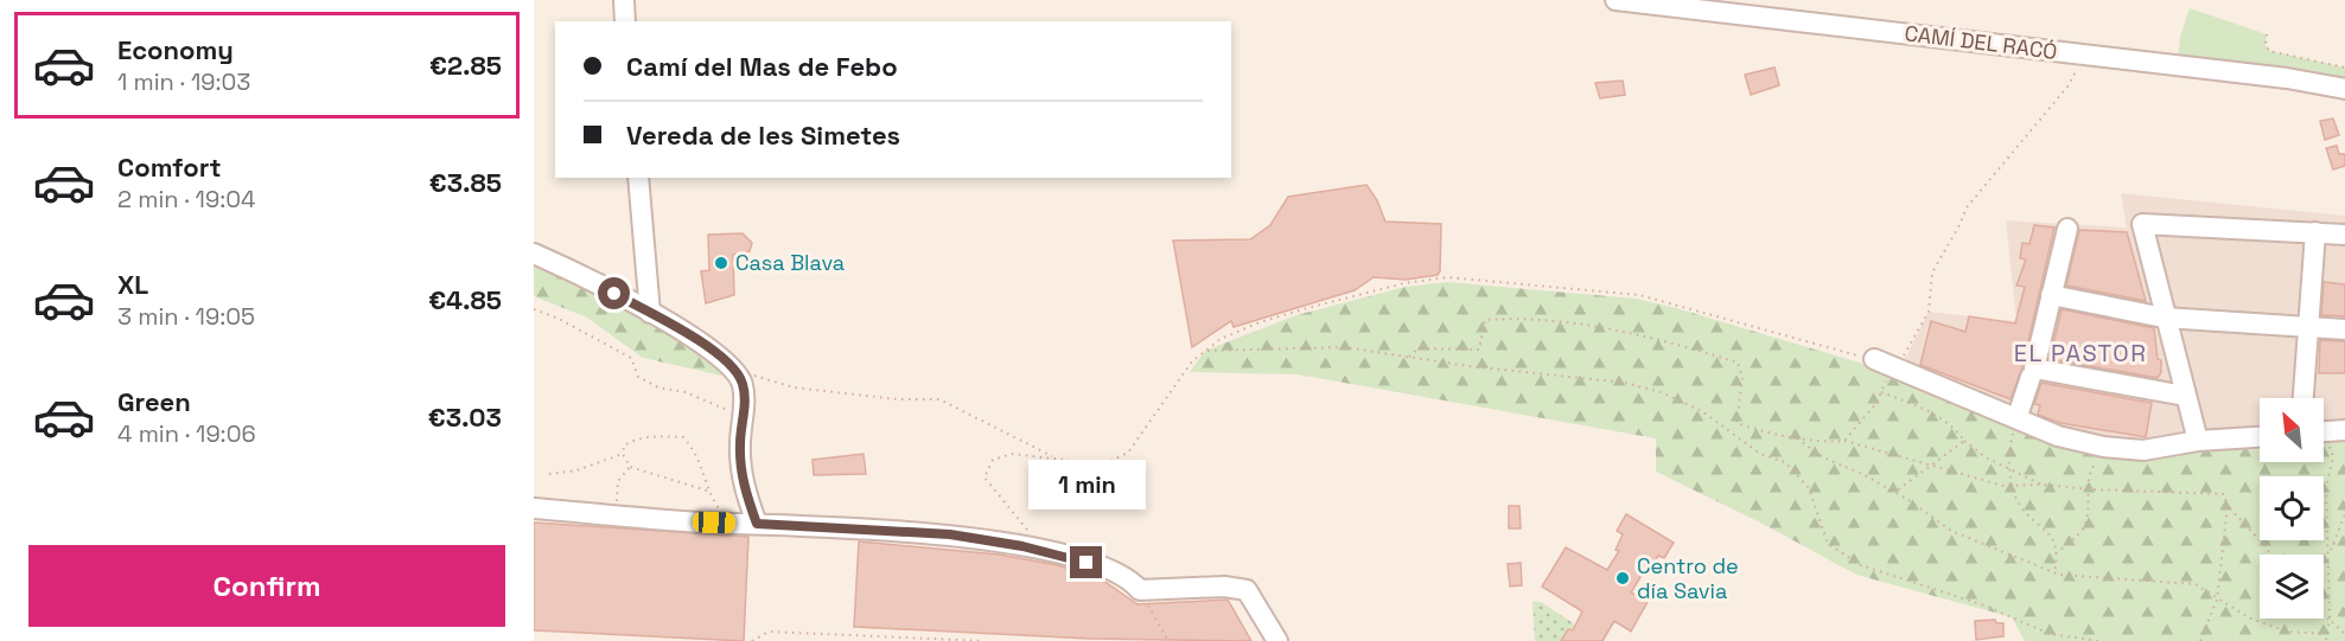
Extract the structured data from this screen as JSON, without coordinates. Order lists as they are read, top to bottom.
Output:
{
  "streets": {
    "street": ["CAMÍ DEL RACÓ"]
  },
  "districts": ["EL PASTOR"],
  "places": ["Casa Blava", "Centro de día Savia"],
  "north": "top left",
  "page": {
    "list": [
      {
        "name": "Economy",
        "note": "1 min · 19:03",
        "value": "€2.85"
      },
      {
        "name": "Comfort",
        "note": "2 min · 19:04",
        "value": "€3.85"
      },
      {
        "name": "XL",
        "note": "3 min · 19:05",
        "value": "€4.85"
      },
      {
        "name": "Green",
        "note": "4 min · 19:06",
        "value": "€3.03"
      }
    ],
    "banner": ["Camí del Mas de Febo", "Vereda de les Simetes"],
    "bubble": "1 min",
    "buttons": "Confirm"
  }
}
